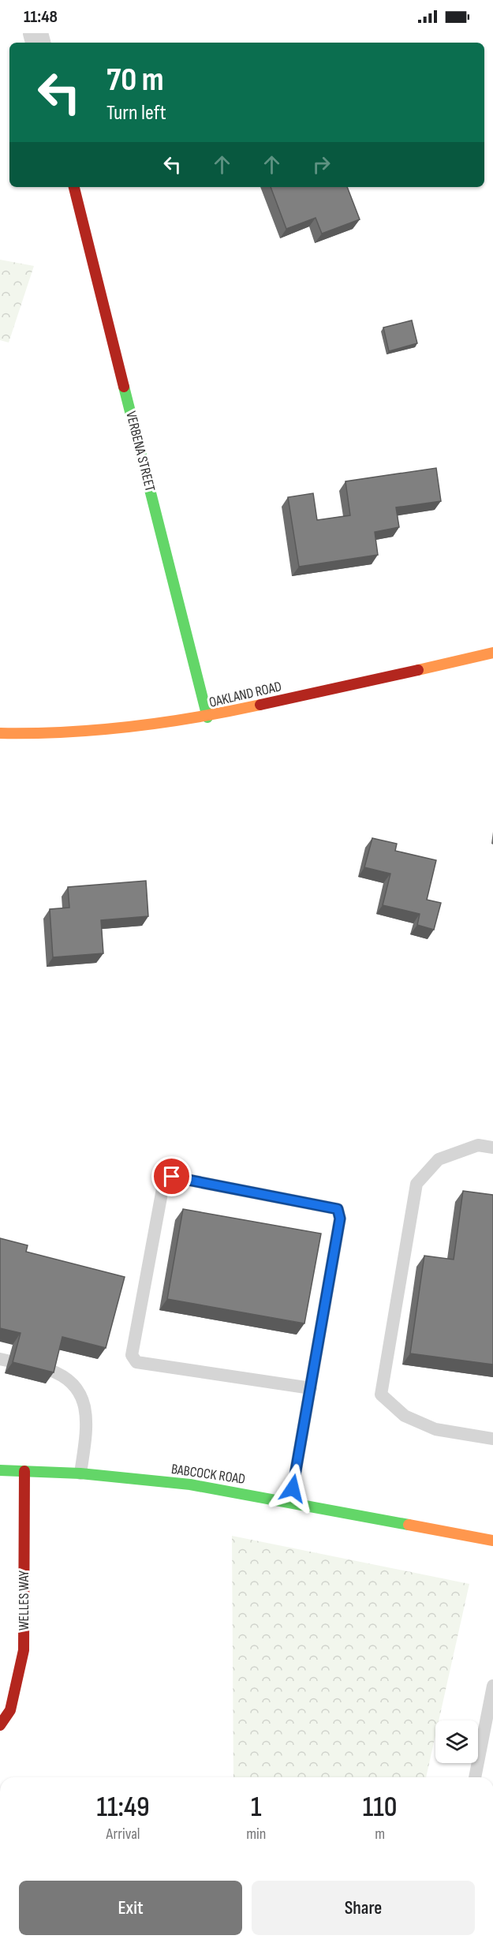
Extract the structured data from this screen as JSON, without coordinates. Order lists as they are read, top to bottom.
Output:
{
  "streets": {
    "street": [
      "VERBENA STREET",
      "OAKLAND ROAD",
      "BABCOCK ROAD",
      "WELLES WAY"
    ]
  },
  "crossings": [
    ["VERBENA STREET", "OAKLAND ROAD"],
    ["BABCOCK ROAD", "WELLES WAY"]
  ],
  "page": {
    "status": "11:48",
    "turn": ["70 m", "Turn left"],
    "eta": [
      "11:49",
      "Arrival",
      "1",
      "min",
      "110",
      "m"
    ],
    "buttons": ["Exit", "Share"]
  }
}
